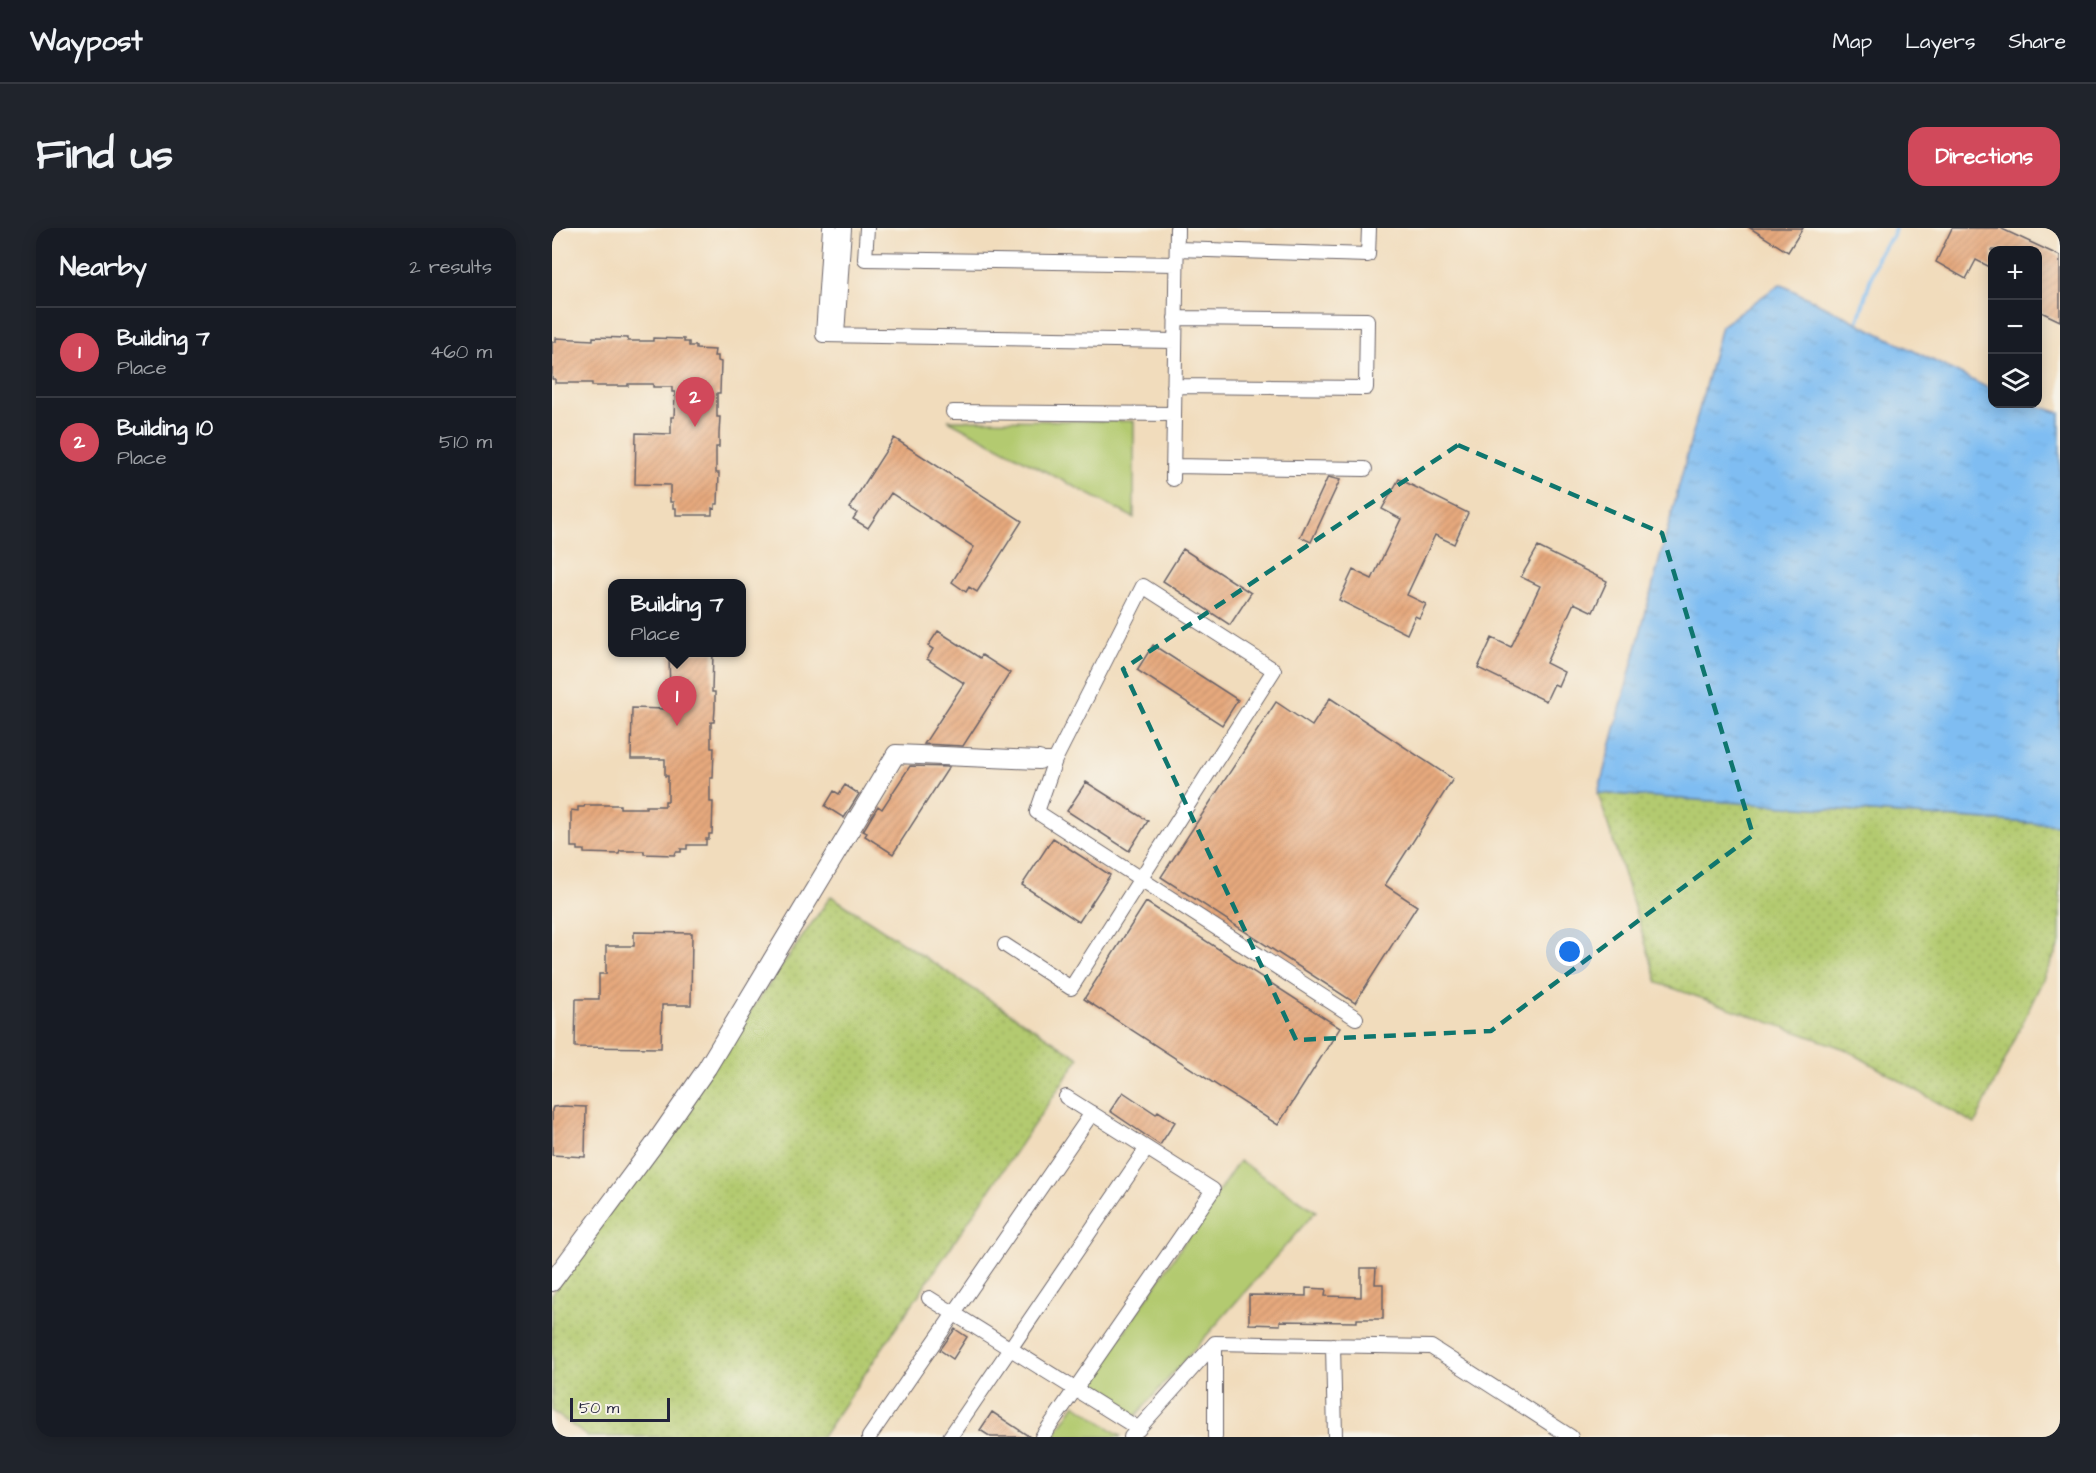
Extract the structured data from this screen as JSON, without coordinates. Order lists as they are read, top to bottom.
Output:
{
  "scale_bar": "50 m",
  "page": {
    "header": "Waypost",
    "nav": ["Map", "Layers", "Share"],
    "title": "Find us",
    "buttons": "Directions",
    "heading": ["Nearby", "2 results"],
    "map_buttons": ["+", "−"],
    "list": [
      {
        "mark": "1",
        "name": "Building 7",
        "note": "Place",
        "value": "460 m"
      },
      {
        "mark": "2",
        "name": "Building 10",
        "note": "Place",
        "value": "510 m"
      }
    ],
    "pins": ["2", "1"],
    "popup": ["Building 7", "Place"],
    "scale": "50 m"
  }
}
